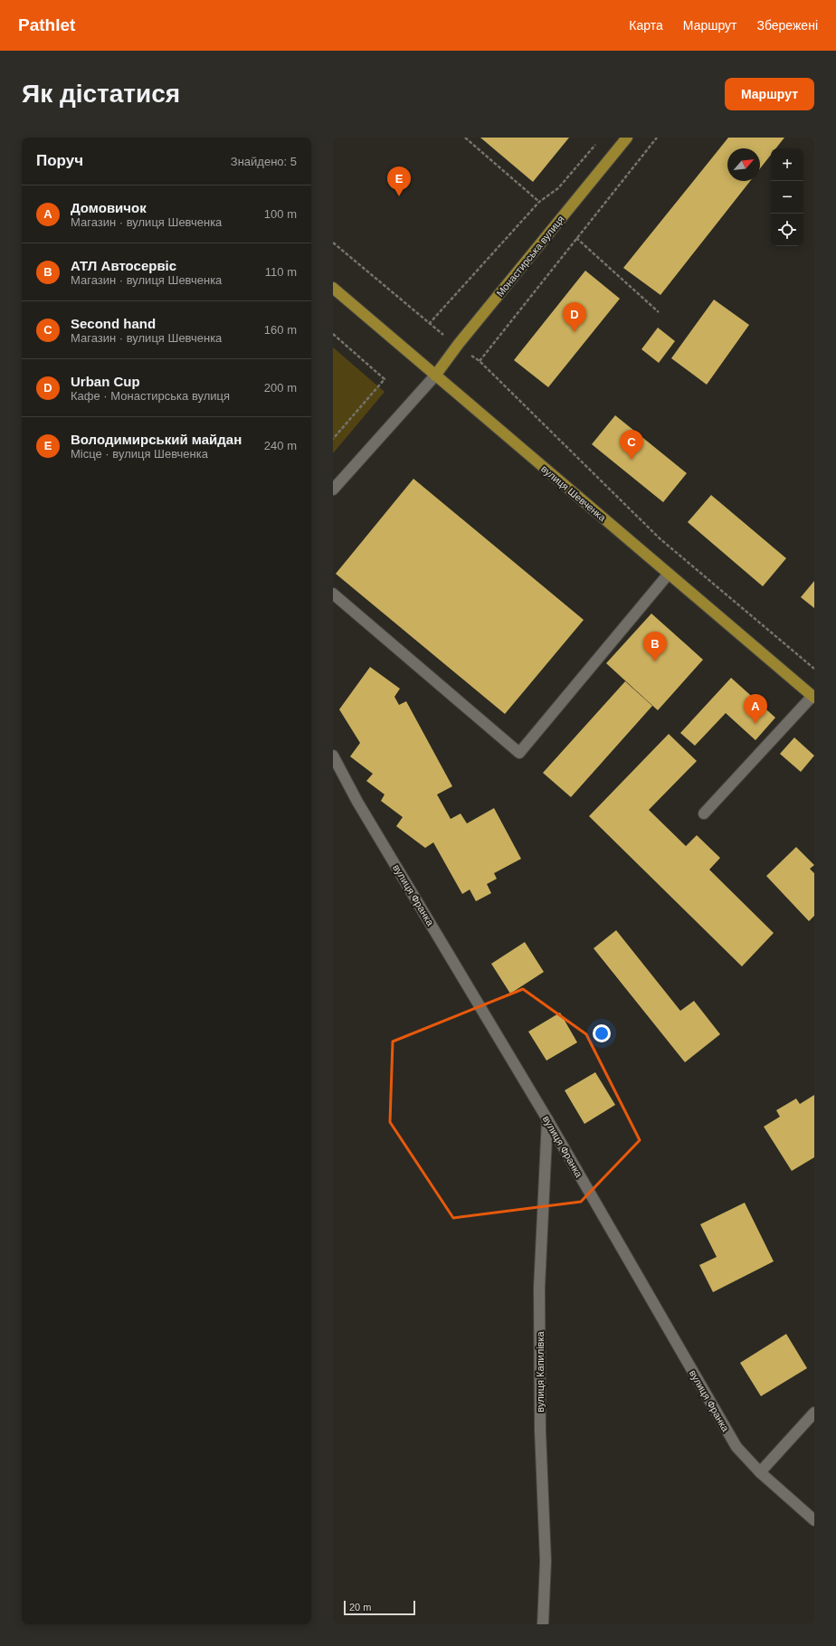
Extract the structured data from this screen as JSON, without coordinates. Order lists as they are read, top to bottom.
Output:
{
  "streets": {
    "main road": ["Монастирська вулиця", "вулиця Шевченка"],
    "street": ["вулиця Франка", "вулиця Капилівка"]
  },
  "crossings": [
    ["Монастирська вулиця", "вулиця Шевченка"],
    ["вулиця Франка", "вулиця Капилівка"]
  ],
  "scale_bar": "20 m",
  "north": "top right",
  "page": {
    "header": "Pathlet",
    "nav": ["Карта", "Маршрут", "Збережені"],
    "buttons": "Маршрут",
    "title": "Як дістатися",
    "heading": ["Поруч", "Знайдено: 5"],
    "map_buttons": ["+", "−"],
    "pins": [
      "E",
      "D",
      "C",
      "B",
      "A"
    ],
    "list": [
      {
        "mark": "A",
        "name": "Домовичок",
        "note": "Магазин · вулиця Шевченка",
        "value": "100 m"
      },
      {
        "mark": "B",
        "name": "АТЛ Автосервіс",
        "note": "Магазин · вулиця Шевченка",
        "value": "110 m"
      },
      {
        "mark": "C",
        "name": "Second hand",
        "note": "Магазин · вулиця Шевченка",
        "value": "160 m"
      },
      {
        "mark": "D",
        "name": "Urban Cup",
        "note": "Кафе · Монастирська вулиця",
        "value": "200 m"
      },
      {
        "mark": "E",
        "name": "Володимирський майдан",
        "note": "Місце · вулиця Шевченка",
        "value": "240 m"
      }
    ],
    "scale": "20 m"
  }
}
